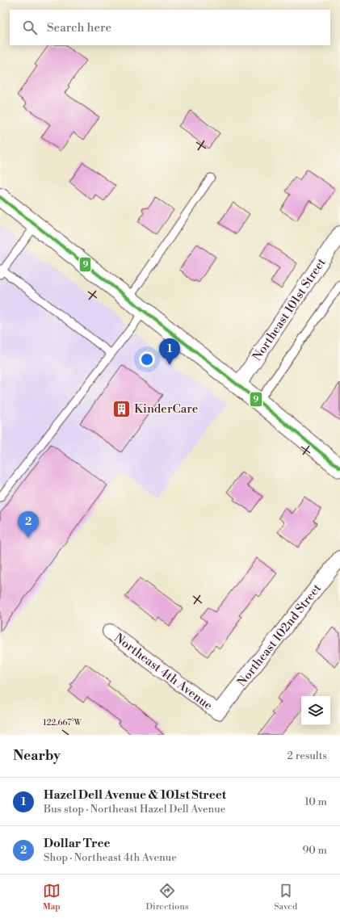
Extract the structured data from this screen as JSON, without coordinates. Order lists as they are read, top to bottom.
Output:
{
  "streets": {
    "street": ["Northeast 101st Street", "Northeast 102nd Street", "Northeast 4th Avenue"]
  },
  "crossings": [
    ["Northeast 102nd Street", "Northeast 4th Avenue"]
  ],
  "places": {
    "building": ["KinderCare"]
  },
  "lines": ["transit line 9"],
  "page": {
    "search": "Search here",
    "pins": ["1", "2"],
    "heading": ["Nearby", "2 results"],
    "list": [
      {
        "mark": "1",
        "name": "Hazel Dell Avenue & 101st Street",
        "note": "Bus stop · Northeast Hazel Dell Avenue",
        "value": "10 m"
      },
      {
        "mark": "2",
        "name": "Dollar Tree",
        "note": "Shop · Northeast 4th Avenue",
        "value": "90 m"
      }
    ],
    "nav": ["Map", "Directions", "Saved"]
  },
  "coordinates": ["122.667°W"]
}
